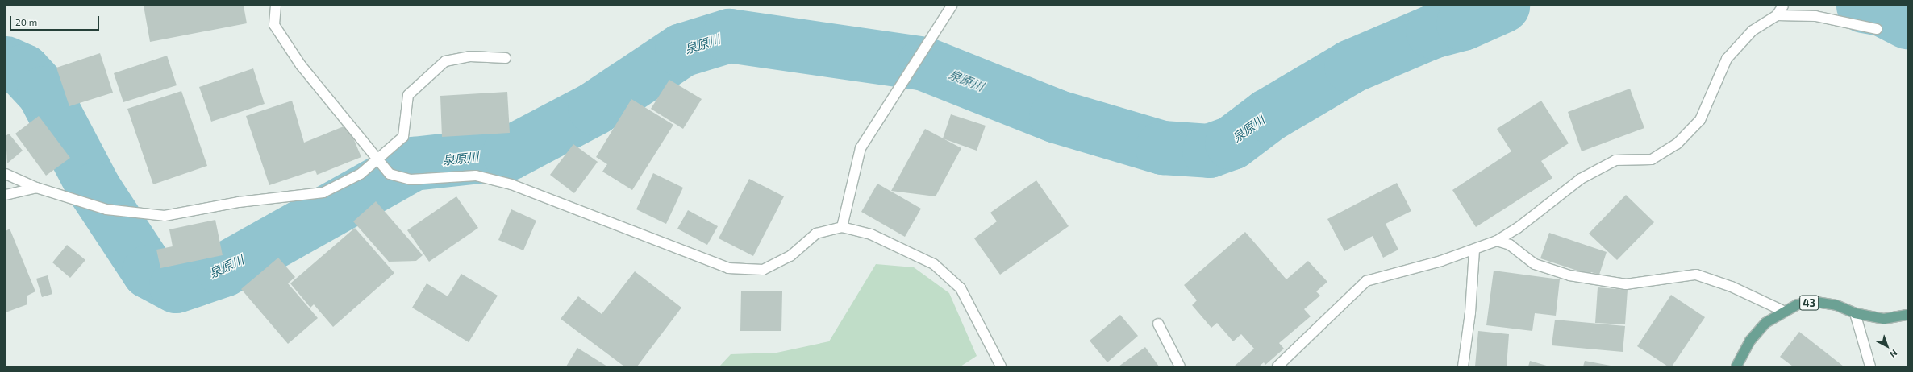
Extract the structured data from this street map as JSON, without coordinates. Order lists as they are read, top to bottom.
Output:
{
  "streets": {
    "main road": ["43"]
  },
  "water": ["泉原川"],
  "scale_bar": "20 m",
  "north": "bottom right"
}
